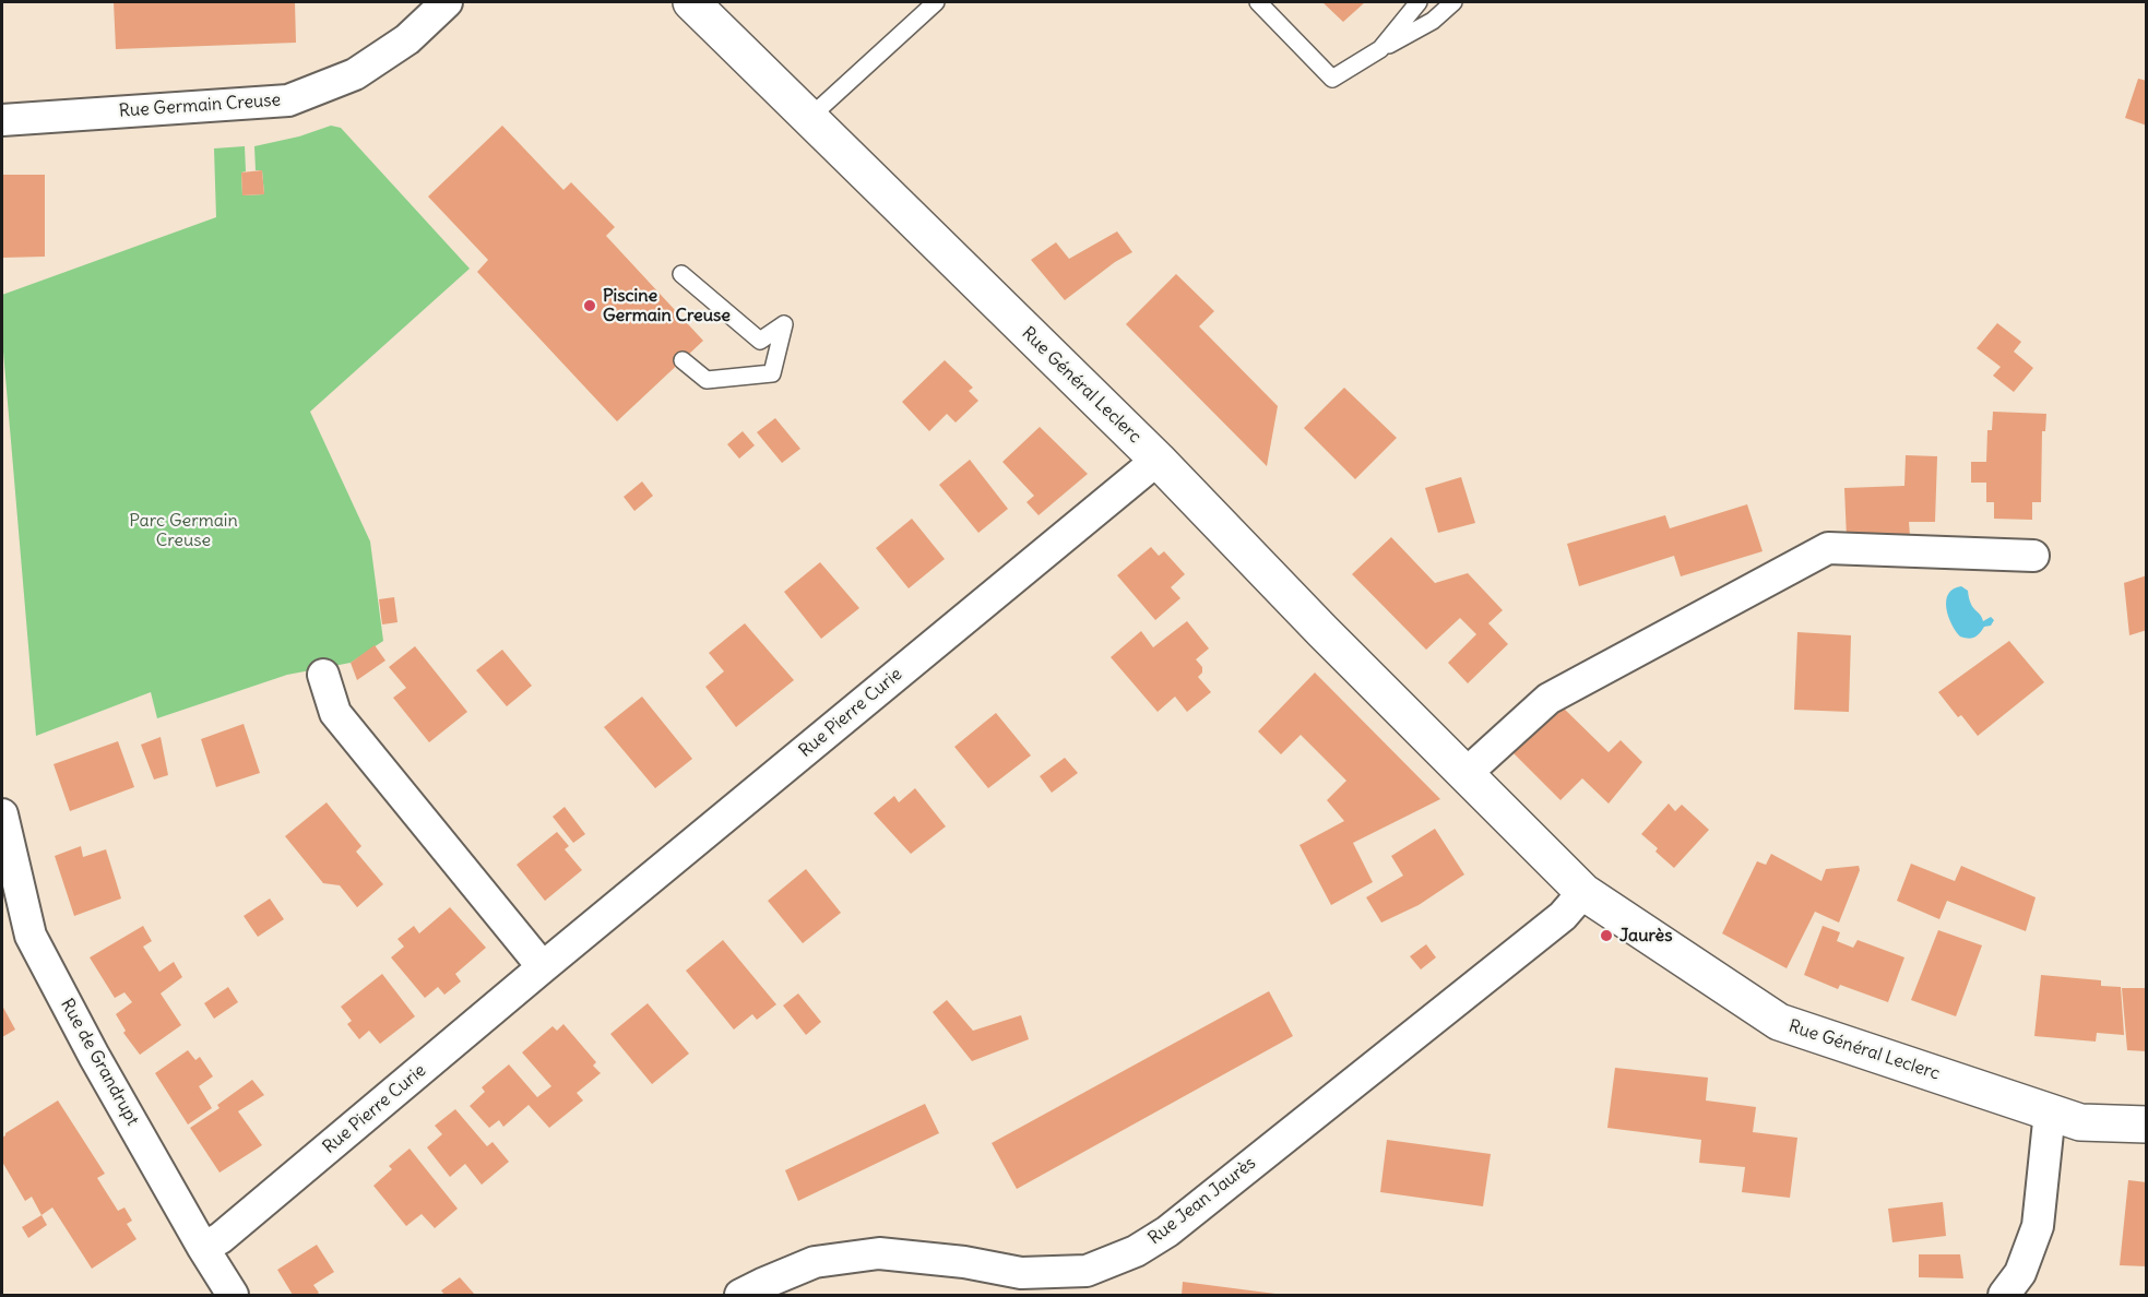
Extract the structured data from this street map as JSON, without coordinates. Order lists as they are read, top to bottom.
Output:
{
  "streets": {
    "main road": ["Rue Général Leclerc"],
    "street": [
      "Rue Germain Creuse",
      "Rue Pierre Curie",
      "Rue de Grandrupt",
      "Rue Jean Jaurès"
    ]
  },
  "crossings": [
    ["Rue Général Leclerc", "Rue Pierre Curie"],
    ["Rue Général Leclerc", "Rue Jean Jaurès"],
    ["Rue Pierre Curie", "Rue de Grandrupt"]
  ],
  "parks": ["Parc Germain Creuse"],
  "places": ["Piscine Germain Creuse", "Jaurès"]
}
